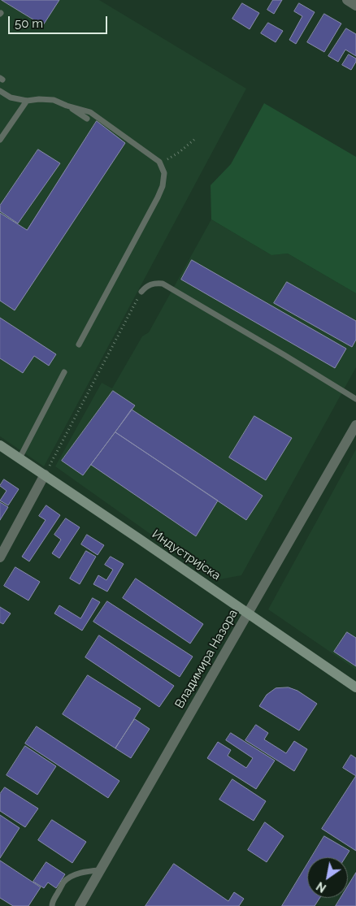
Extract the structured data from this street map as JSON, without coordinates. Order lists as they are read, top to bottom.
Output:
{
  "streets": {
    "main road": ["Индустријска"],
    "street": ["Владимира Назора"]
  },
  "crossings": [
    ["Индустријска", "Владимира Назора"]
  ],
  "scale_bar": "50 m",
  "north": "bottom left"
}
